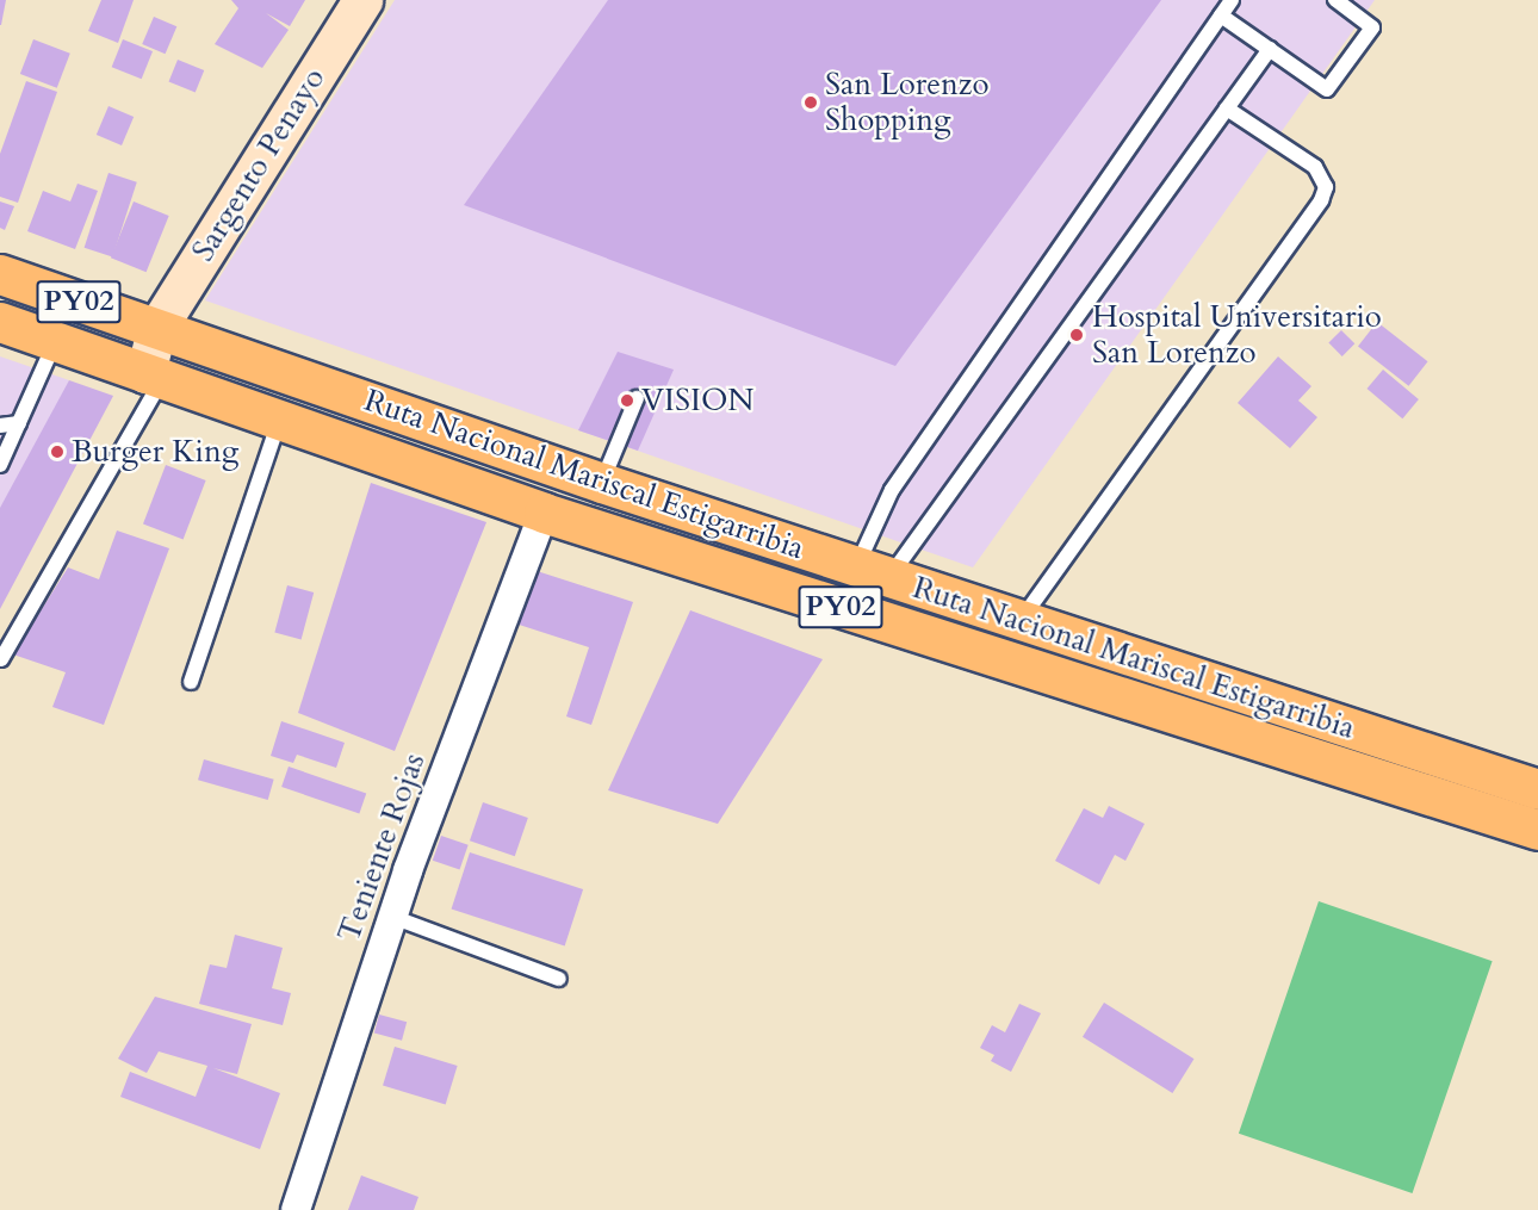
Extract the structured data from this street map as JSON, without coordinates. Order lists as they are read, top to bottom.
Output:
{
  "streets": {
    "highway": ["PY02", "Ruta Nacional Mariscal Estigarribia"],
    "street": ["Sargento Penayo", "Teniente Rojas"]
  },
  "crossings": [
    ["Sargento Penayo", "Ruta Nacional Mariscal Estigarribia"],
    ["Ruta Nacional Mariscal Estigarribia", "Teniente Rojas"]
  ],
  "places": [
    "San Lorenzo Shopping",
    "Hospital Universitario San Lorenzo",
    "VISION",
    "Burger King"
  ]
}
